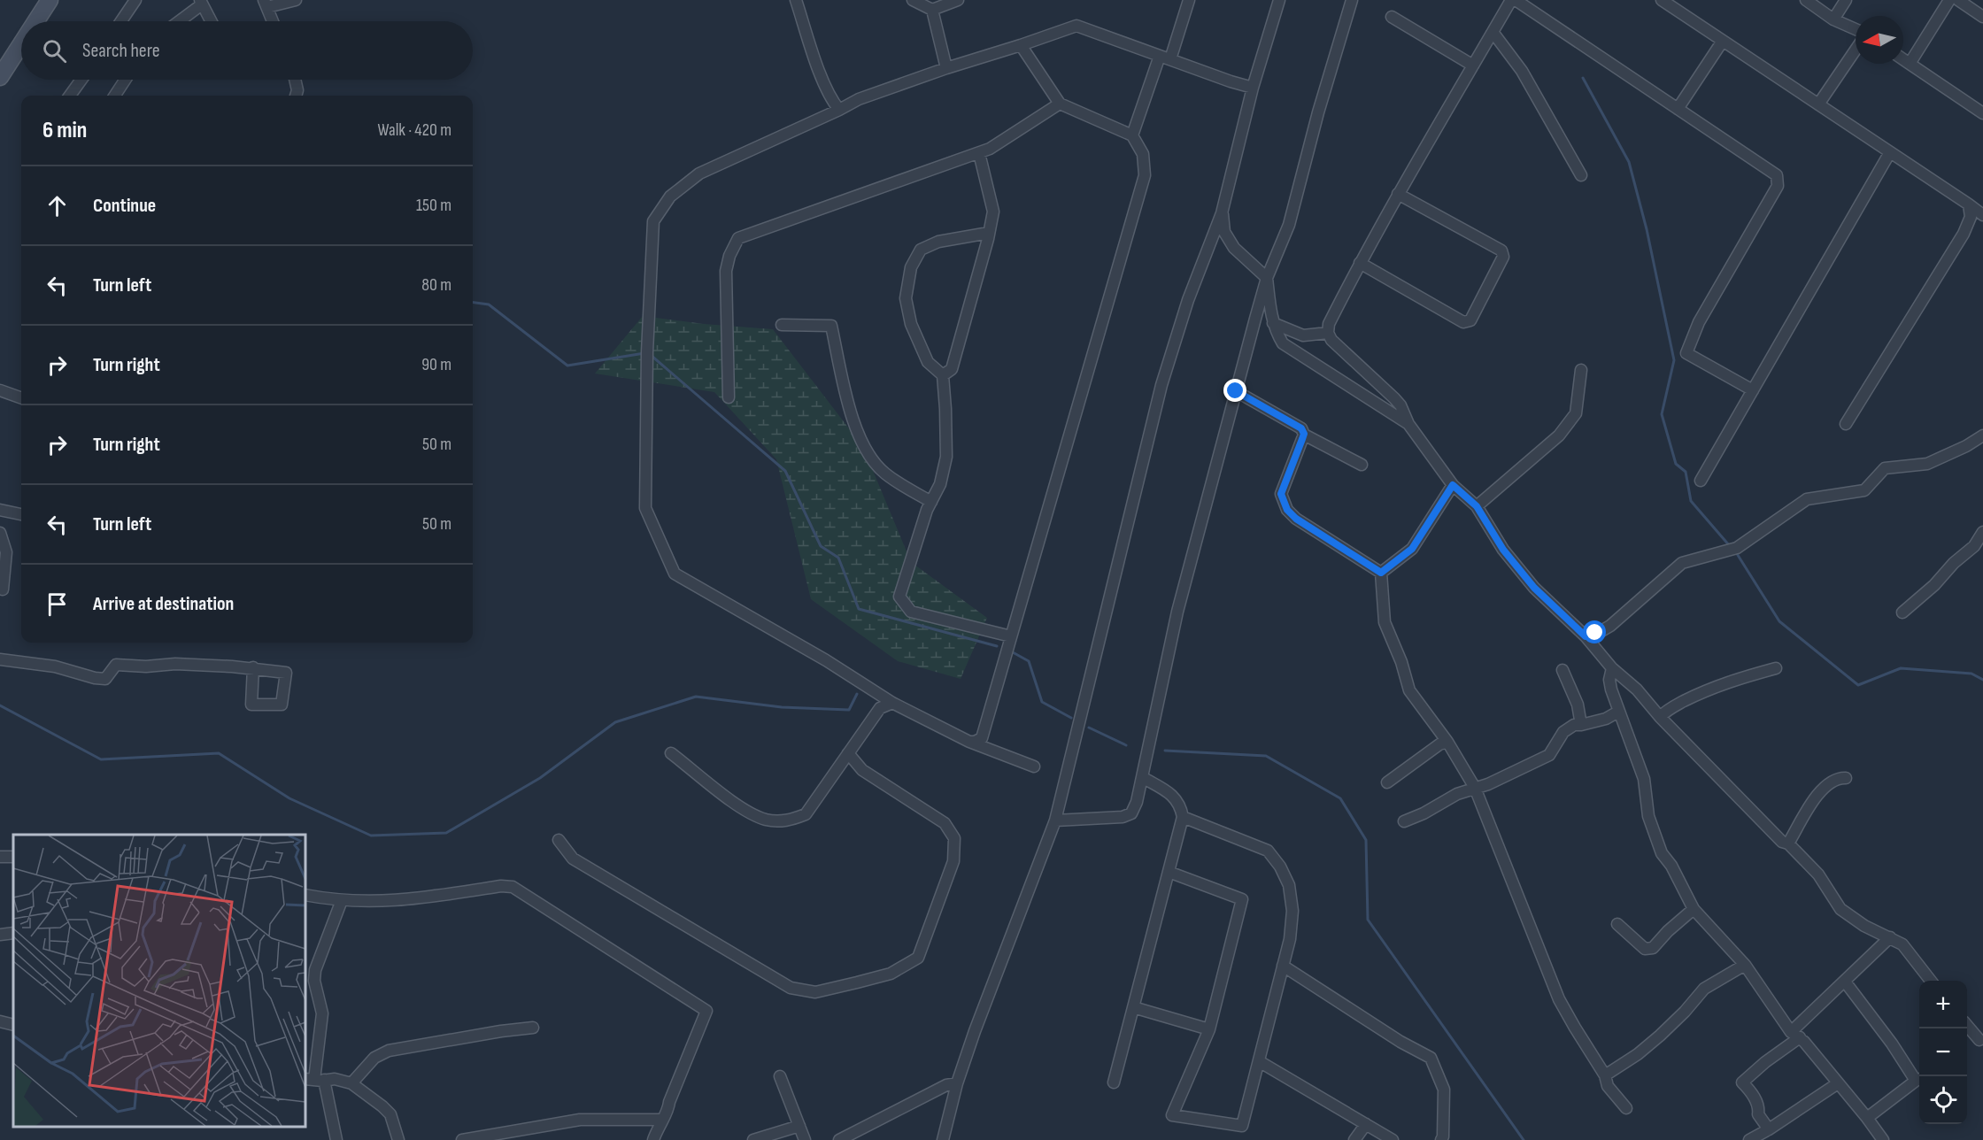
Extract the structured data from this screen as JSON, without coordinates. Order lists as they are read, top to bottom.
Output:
{
  "north": "left",
  "page": {
    "search": "Search here",
    "heading": ["6 min", "Walk · 420 m"],
    "list": [
      ["Continue", "150 m"],
      ["Turn left", "80 m"],
      ["Turn right", "90 m"],
      ["Turn right", "50 m"],
      ["Turn left", "50 m"],
      "Arrive at destination"
    ],
    "map_buttons": ["+", "−"]
  }
}
